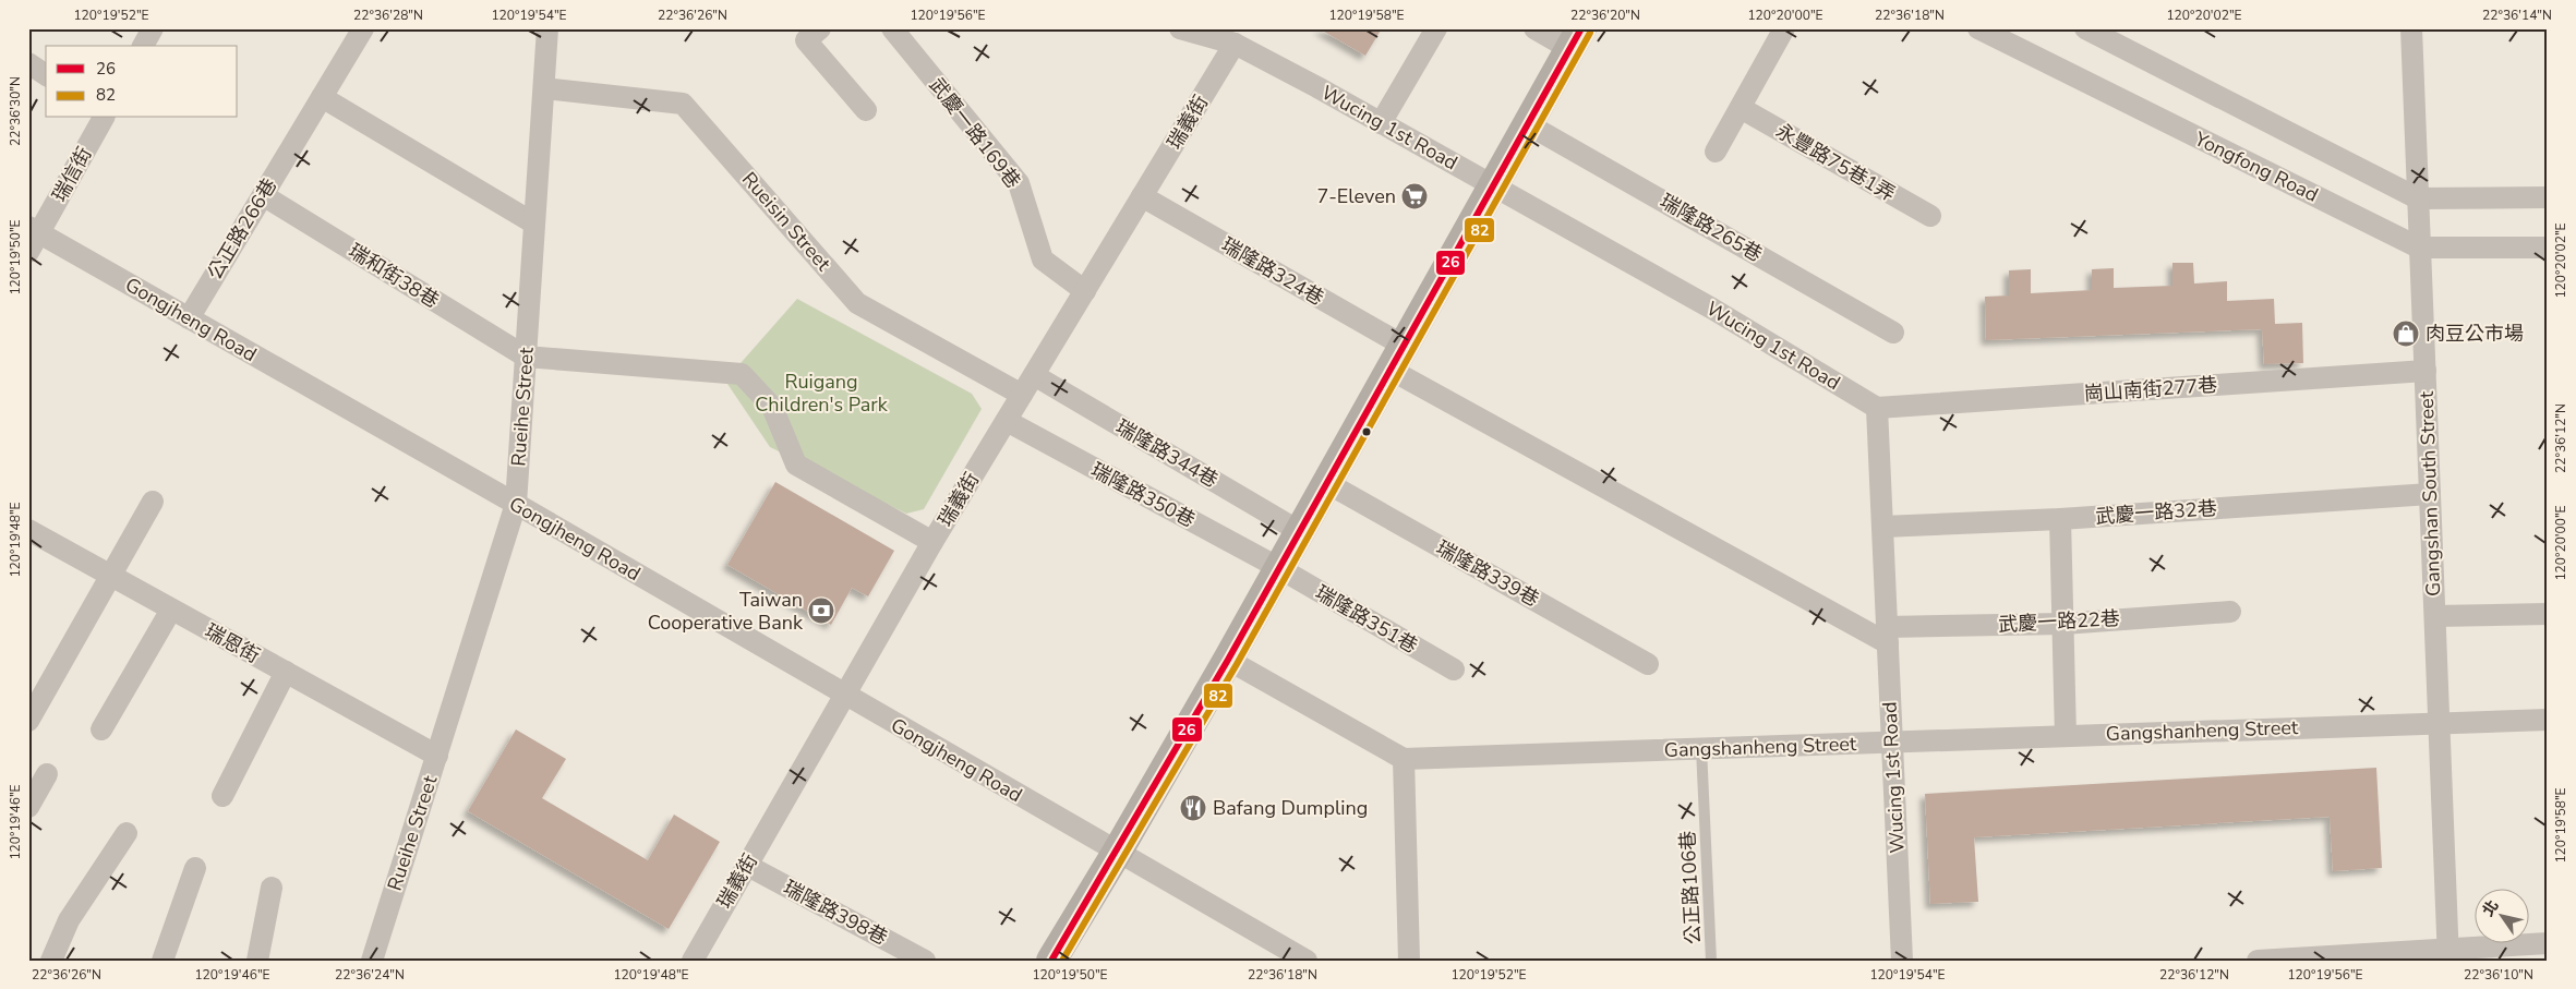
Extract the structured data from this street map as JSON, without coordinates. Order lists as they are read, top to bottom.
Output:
{
  "streets": {
    "street": [
      "瑞義街",
      "Wucing 1st Road",
      "武慶一路169巷",
      "永豐路75巷1弄",
      "Yongfong Road",
      "瑞信街",
      "Rueisin Street",
      "瑞隆路265巷",
      "公正路266巷",
      "瑞隆路324巷",
      "瑞和街38巷",
      "Gongjheng Road",
      "崗山南街277巷",
      "Rueihe Street",
      "瑞隆路344巷",
      "Gangshan South Street",
      "瑞隆路350巷",
      "武慶一路32巷",
      "瑞隆路339巷",
      "瑞隆路351巷",
      "武慶一路22巷",
      "瑞恩街",
      "Gangshanheng Street",
      "瑞隆路398巷"
    ],
    "lane": ["公正路106巷"]
  },
  "crossings": [
    ["瑞義街", "Wucing 1st Road"],
    ["瑞義街", "武慶一路169巷"],
    ["瑞義街", "Rueisin Street"],
    ["瑞義街", "瑞隆路324巷"],
    ["瑞義街", "Gongjheng Road"],
    ["瑞義街", "瑞隆路344巷"],
    ["瑞義街", "瑞隆路350巷"],
    ["瑞義街", "瑞隆路398巷"],
    ["Wucing 1st Road", "瑞隆路324巷"],
    ["Wucing 1st Road", "崗山南街277巷"],
    ["Wucing 1st Road", "武慶一路32巷"],
    ["Wucing 1st Road", "武慶一路22巷"],
    ["Wucing 1st Road", "Gangshanheng Street"],
    ["Yongfong Road", "Gangshan South Street"],
    ["瑞信街", "Gongjheng Road"],
    ["Rueisin Street", "Rueihe Street"],
    ["公正路266巷", "瑞和街38巷"],
    ["公正路266巷", "Gongjheng Road"],
    ["瑞隆路324巷", "武慶一路22巷"],
    ["瑞和街38巷", "Rueihe Street"],
    ["Gongjheng Road", "Rueihe Street"],
    ["崗山南街277巷", "Gangshan South Street"],
    ["Rueihe Street", "瑞恩街"],
    ["Gangshan South Street", "武慶一路32巷"],
    ["Gangshan South Street", "Gangshanheng Street"],
    ["瑞隆路350巷", "瑞隆路351巷"],
    ["Gangshanheng Street", "公正路106巷"]
  ],
  "parks": ["Ruigang Children's Park"],
  "places": {
    "supermarket": ["7-Eleven"],
    "shop": ["肉豆公市場"],
    "bank": ["Taiwan Cooperative Bank"],
    "restaurant": ["Bafang Dumpling"]
  },
  "lines": ["transit line 26", "transit line 82"],
  "legend": ["26", "82"],
  "north": "top left",
  "coordinates": [
    "120°19'52\"E",
    "22°36'28\"N",
    "120°19'54\"E",
    "22°36'26\"N",
    "120°19'56\"E",
    "120°19'58\"E",
    "22°36'20\"N",
    "120°20'00\"E",
    "22°36'18\"N",
    "120°20'02\"E",
    "22°36'14\"N",
    "22°36'30\"N",
    "120°19'50\"E",
    "22°36'12\"N",
    "120°19'48\"E",
    "120°19'46\"E",
    "22°36'24\"N",
    "22°36'10\"N"
  ]
}
